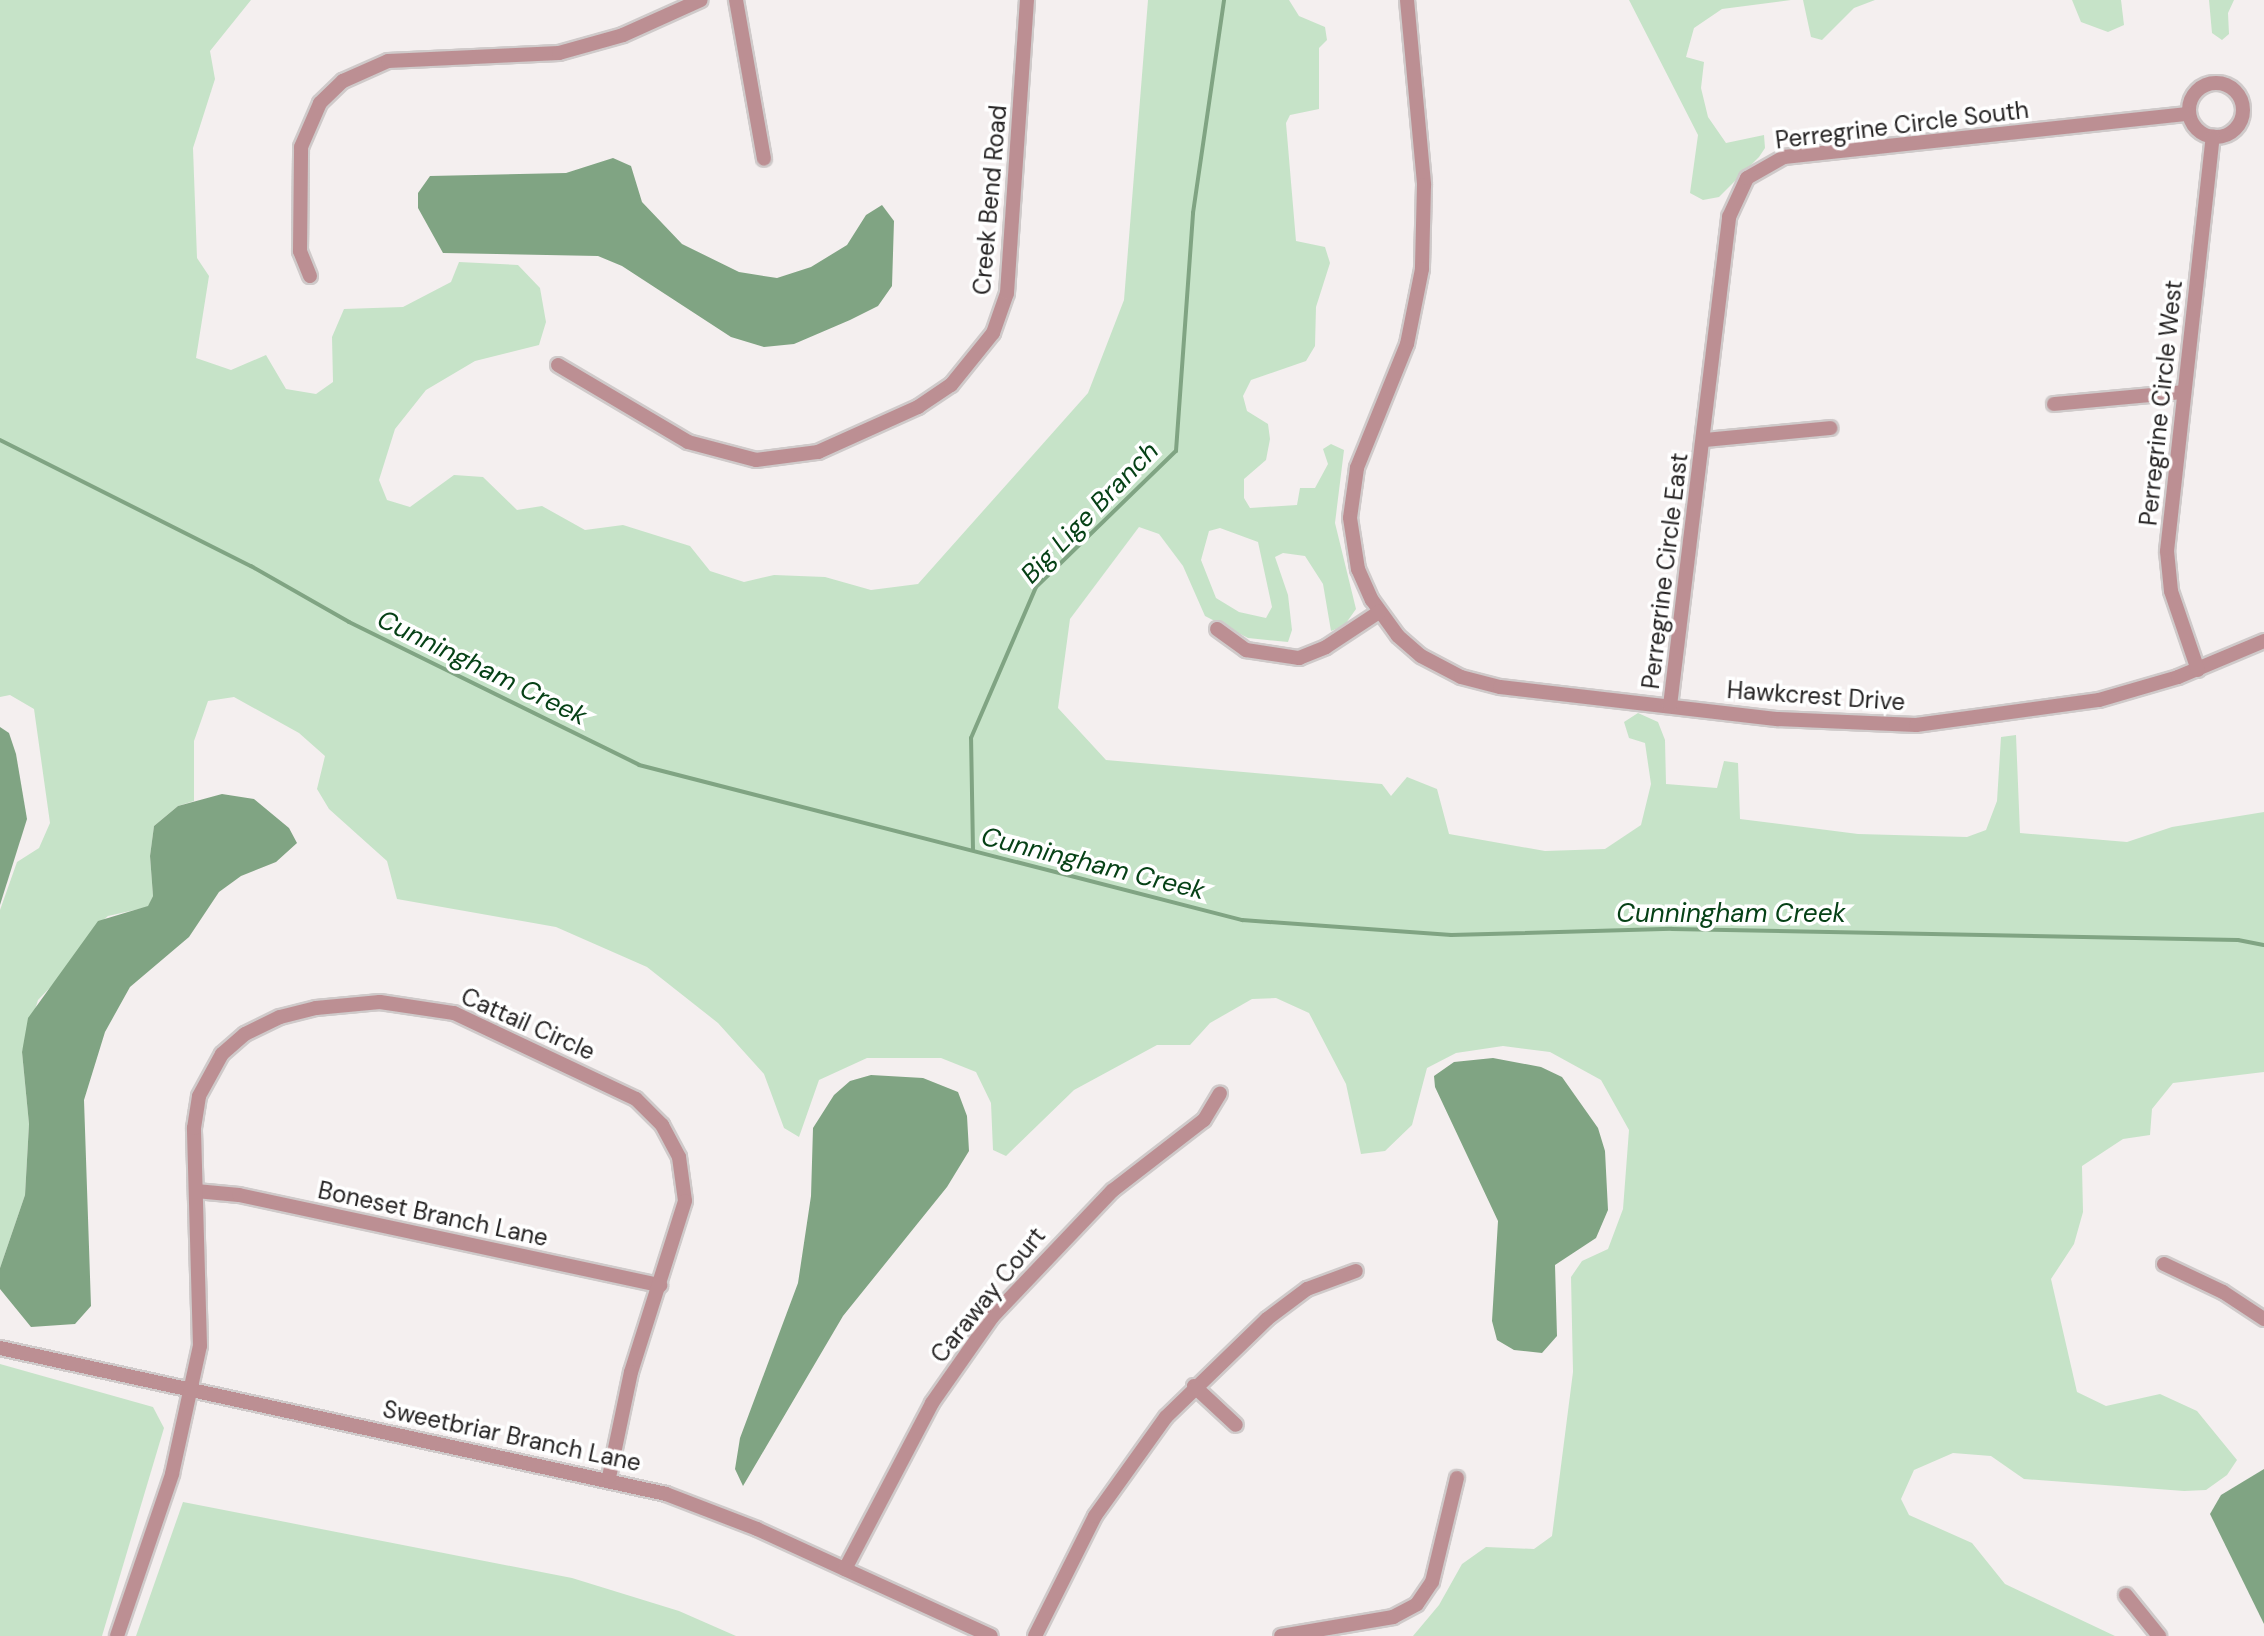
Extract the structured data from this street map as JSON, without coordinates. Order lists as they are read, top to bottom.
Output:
{
  "streets": {
    "street": [
      "Perregrine Circle South",
      "Creek Bend Road",
      "Perregrine Circle West",
      "Perregrine Circle East",
      "Hawkcrest Drive",
      "Cattail Circle",
      "Boneset Branch Lane",
      "Caraway Court",
      "Sweetbriar Branch Lane"
    ]
  },
  "crossings": [
    ["Perregrine Circle South", "Perregrine Circle West"],
    ["Perregrine Circle South", "Perregrine Circle East"],
    ["Perregrine Circle West", "Hawkcrest Drive"],
    ["Perregrine Circle East", "Hawkcrest Drive"],
    ["Cattail Circle", "Boneset Branch Lane"],
    ["Cattail Circle", "Sweetbriar Branch Lane"],
    ["Caraway Court", "Sweetbriar Branch Lane"]
  ],
  "water": ["Big Lige Branch", "Cunningham Creek"]
}
